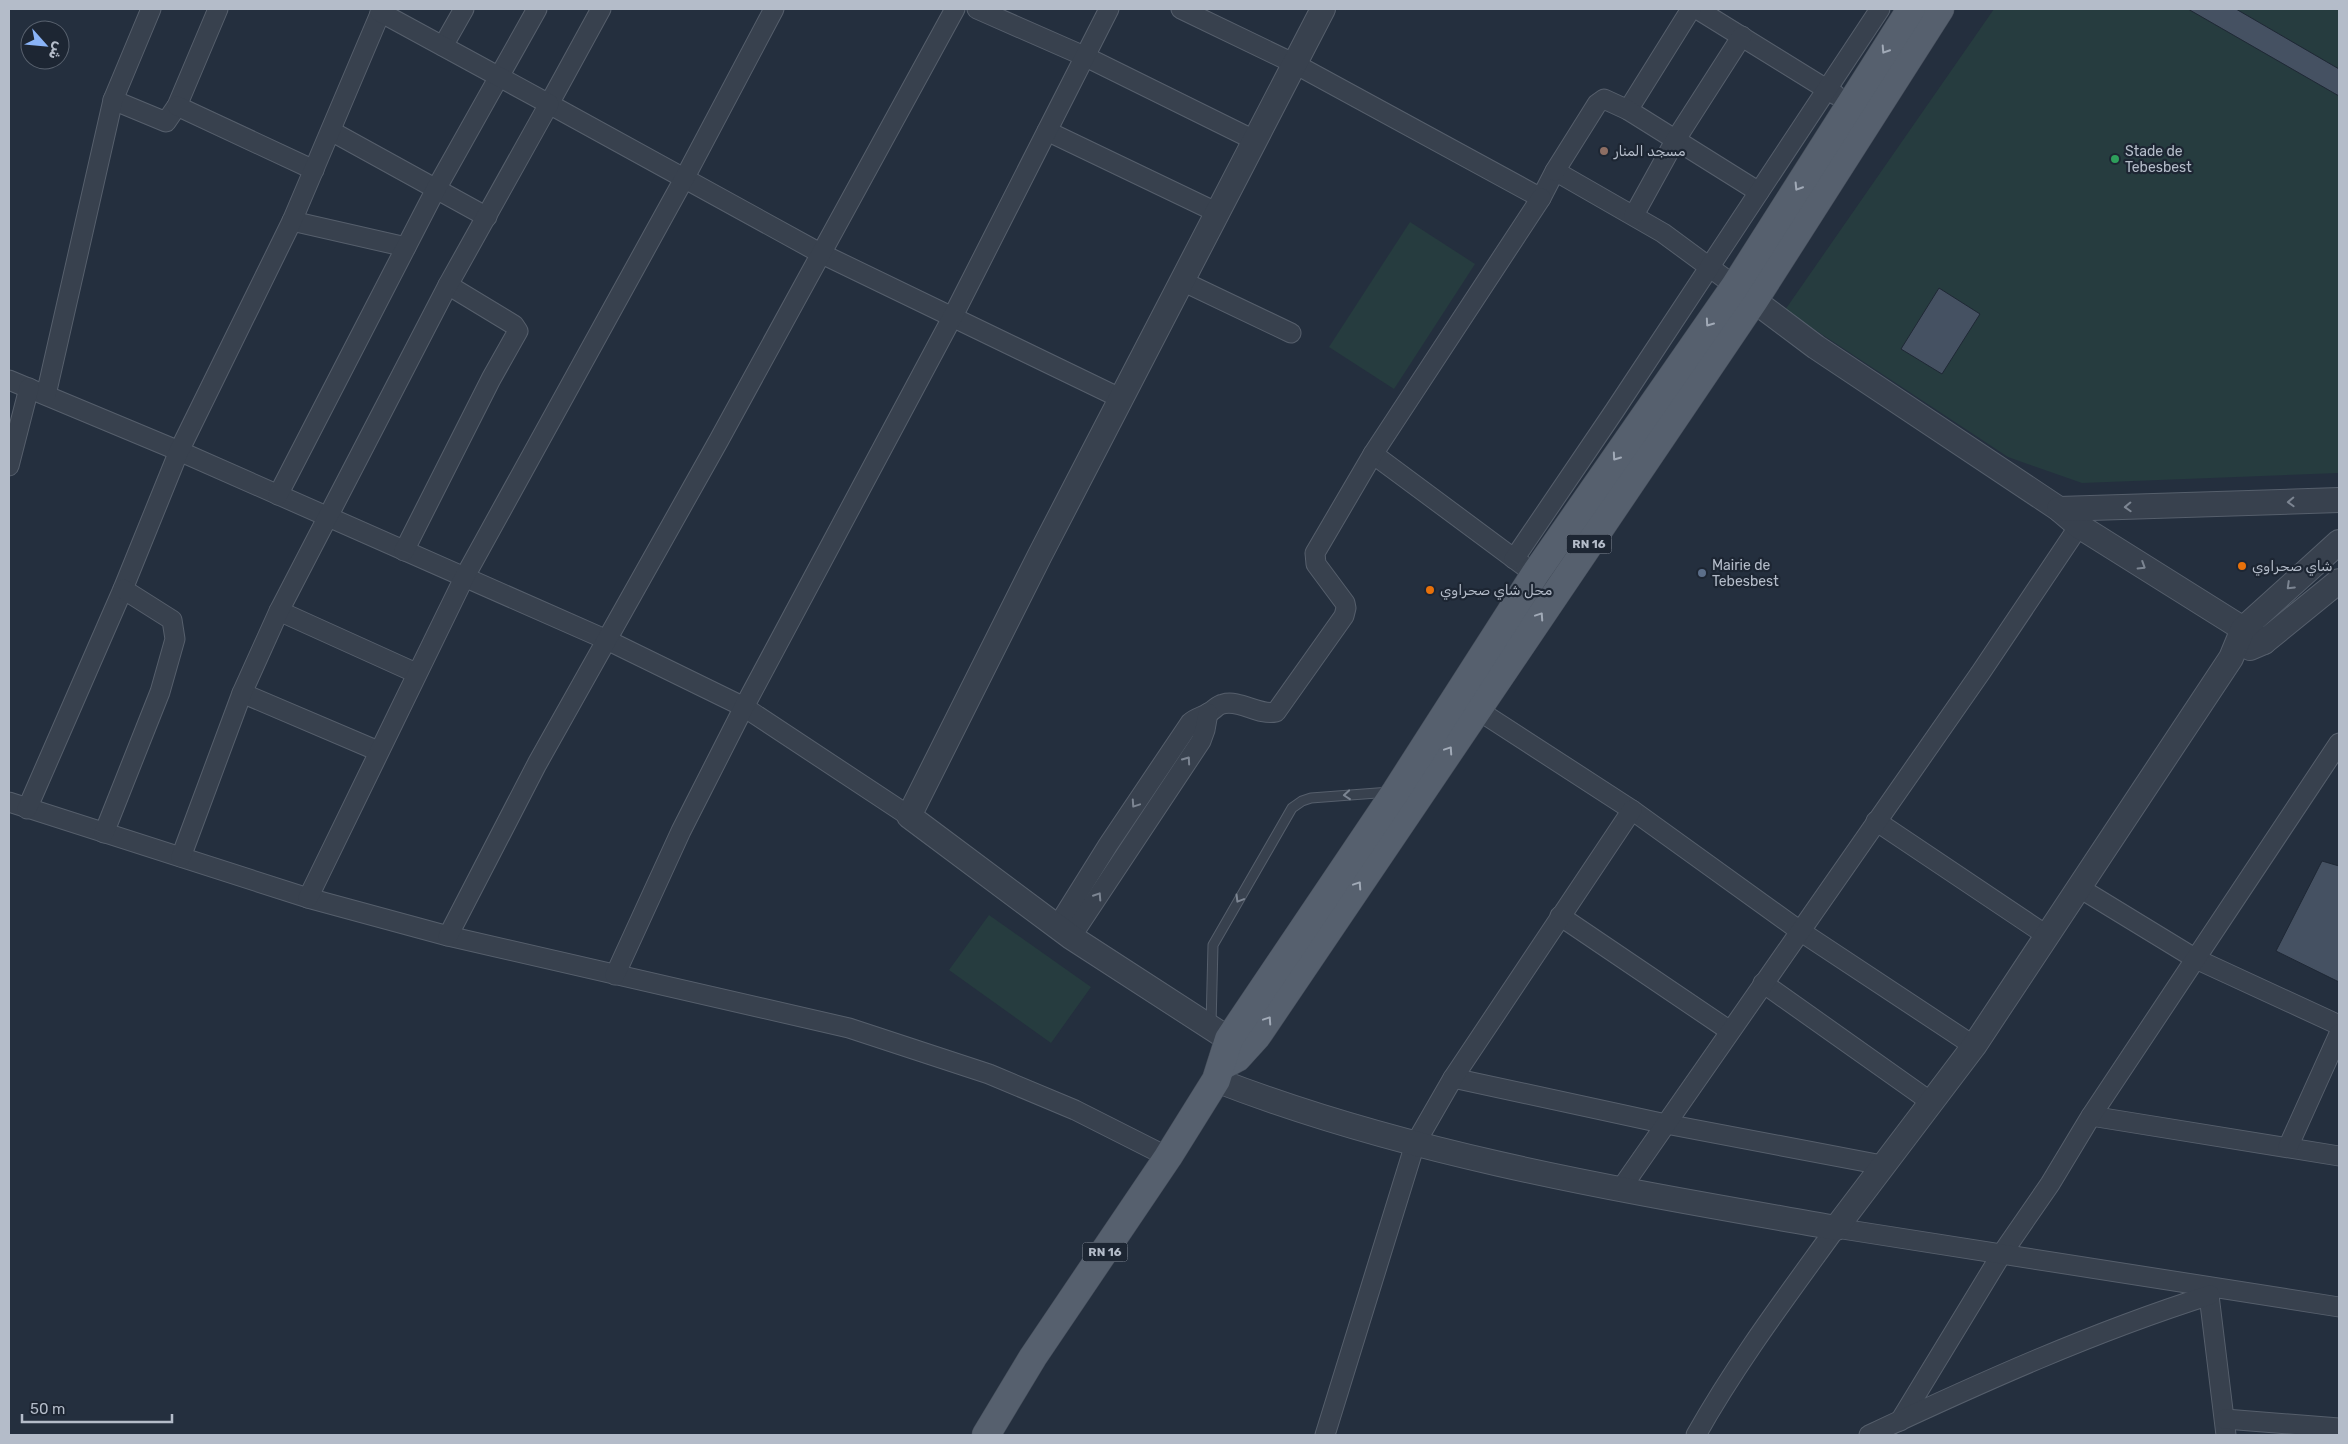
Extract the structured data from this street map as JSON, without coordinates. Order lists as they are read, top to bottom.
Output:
{
  "streets": {
    "main road": ["RN 16"]
  },
  "places": [
    "مسجد المنار",
    "Stade de Tebesbest",
    "شاي صحراوي",
    "Mairie de Tebesbest",
    "محل شاي صحراوي"
  ],
  "scale_bar": "50 m",
  "north": "bottom right"
}
